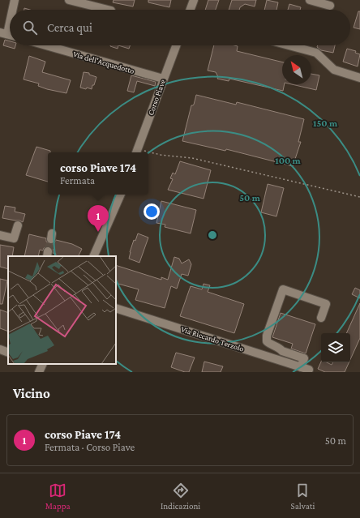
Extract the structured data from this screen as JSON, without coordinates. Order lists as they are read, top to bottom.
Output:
{
  "streets": {
    "street": ["Via dell'Acquedotto", "Corso Piave", "Via Riccardo Terzolo"]
  },
  "crossings": [
    ["Via dell'Acquedotto", "Corso Piave"]
  ],
  "north": "top left",
  "page": {
    "search": "Cerca qui",
    "popup": ["corso Piave 174", "Fermata"],
    "pins": "1",
    "heading": "Vicino",
    "list": [
      {
        "mark": "1",
        "name": "corso Piave 174",
        "note": "Fermata · Corso Piave",
        "value": "50 m"
      }
    ],
    "nav": ["Mappa", "Indicazioni", "Salvati"]
  },
  "rings": ["150 m", "100 m", "50 m"]
}
